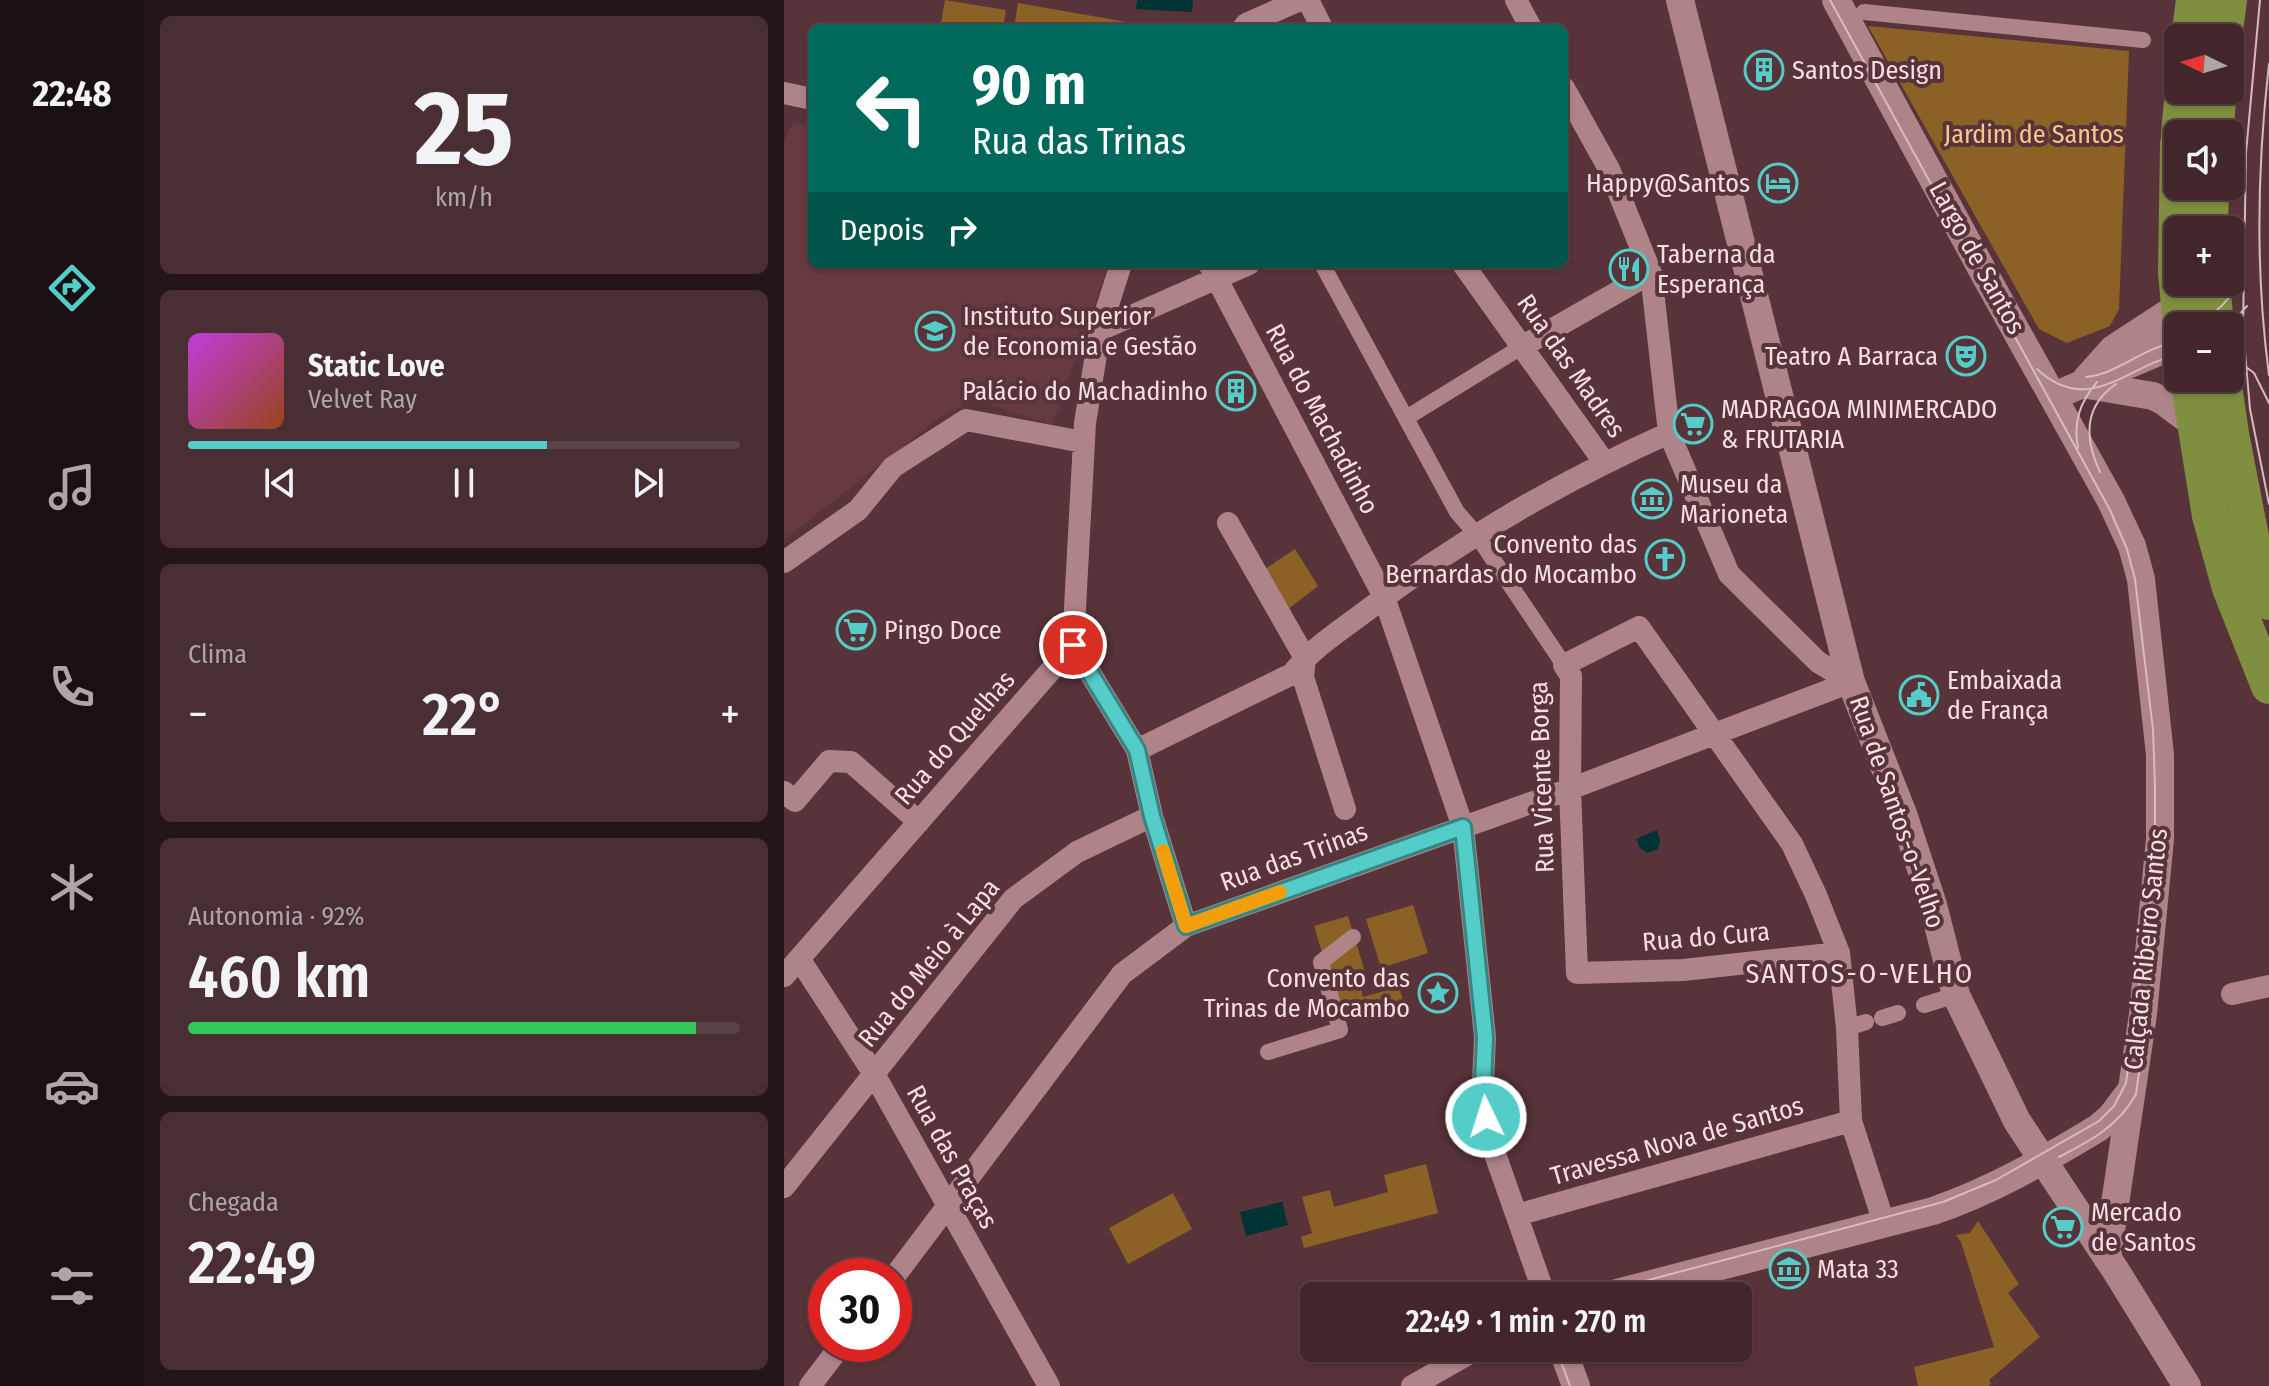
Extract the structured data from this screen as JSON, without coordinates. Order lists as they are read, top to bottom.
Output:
{
  "streets": {
    "street": [
      "Largo de Santos",
      "Rua das Madres",
      "Rua do Machadinho",
      "Rua do Quelhas",
      "Rua Vicente Borga",
      "Rua de Santos-o-Velho",
      "Rua das Trinas",
      "Rua do Cura",
      "Calçada Ribeiro Santos",
      "Rua do Meio à Lapa",
      "Travessa Nova de Santos",
      "Rua das Praças"
    ]
  },
  "crossings": [
    ["Largo de Santos", "Calçada Ribeiro Santos"],
    ["Rua do Machadinho", "Rua das Trinas"],
    ["Rua do Machadinho", "Travessa Nova de Santos"],
    ["Rua do Quelhas", "Rua das Praças"],
    ["Rua Vicente Borga", "Rua das Trinas"],
    ["Rua Vicente Borga", "Rua do Cura"],
    ["Rua de Santos-o-Velho", "Rua das Trinas"],
    ["Rua de Santos-o-Velho", "Calçada Ribeiro Santos"],
    ["Rua das Trinas", "Rua das Praças"],
    ["Rua do Meio à Lapa", "Rua das Praças"]
  ],
  "districts": ["SANTOS-O-VELHO"],
  "parks": ["Jardim de Santos"],
  "places": {
    "building": ["Santos Design", "Palácio do Machadinho"],
    "hotel": ["Happy@Santos"],
    "restaurant": ["Taberna da Esperança"],
    "school or university": ["Instituto Superior de Economia e Gestão"],
    "theatre": ["Teatro A Barraca"],
    "supermarket": ["MADRAGOA MINIMERCADO & FRUTARIA", "Pingo Doce", "Mercado de Santos"],
    "museum": ["Museu da Marioneta", "Mata 33"],
    "church": ["Convento das Bernardas do Mocambo"],
    "public building": ["Embaixada de França"],
    "place": ["Convento das Trinas de Mocambo"]
  },
  "north": "left",
  "page": {
    "tabs": "22:48",
    "tile": [
      ["25", "km/h"],
      "Clima",
      ["Autonomia · 92%", "460 km"],
      ["Chegada", "22:49"]
    ],
    "map_buttons": ["+", "−"],
    "turn": ["90 m", "Rua das Trinas"],
    "then": "Depois",
    "song": ["Static Love", "Velvet Ray"],
    "heat": ["−", "22°", "+"],
    "limit": "30",
    "trip": "22:49 · 1 min · 270 m"
  }
}
